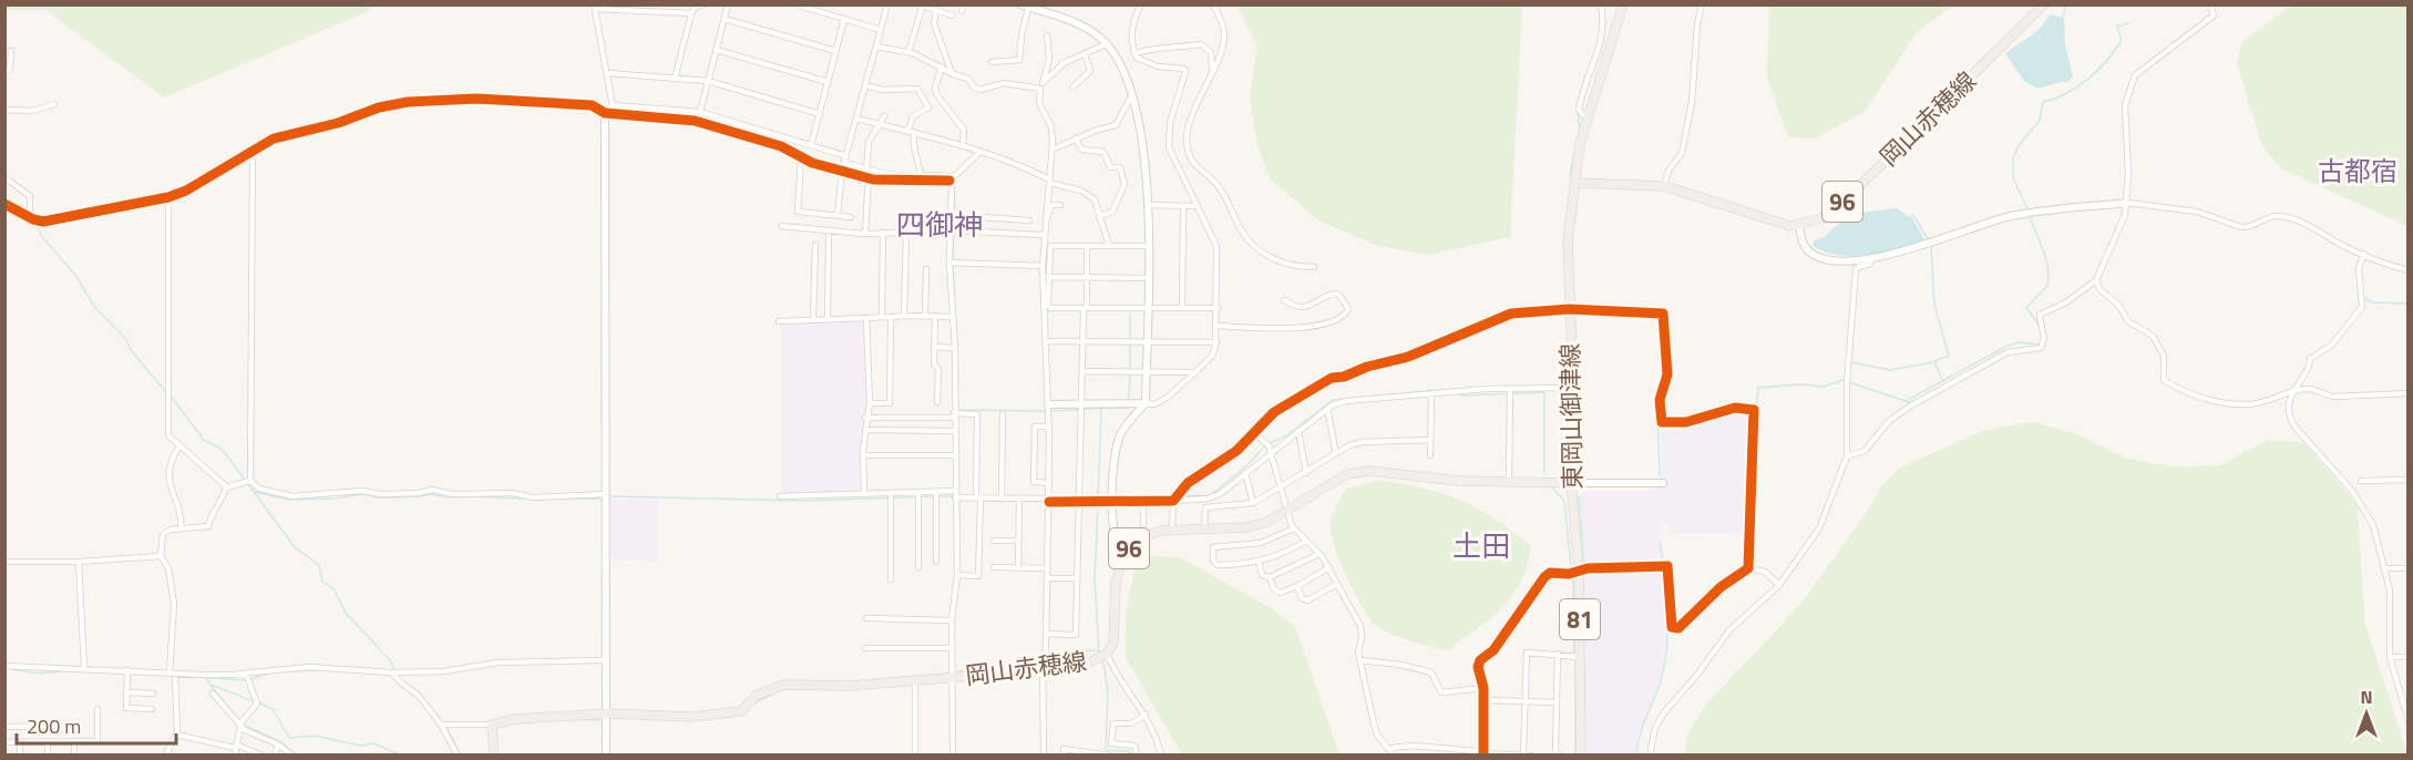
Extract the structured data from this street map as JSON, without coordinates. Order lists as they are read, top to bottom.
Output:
{
  "streets": {
    "main road": [
      "岡山赤穂線",
      "96",
      "東岡山御津線",
      "81"
    ]
  },
  "crossings": [
    ["岡山赤穂線", "96"],
    ["96", "東岡山御津線"]
  ],
  "districts": ["古都宿", "四御神", "土田"],
  "scale_bar": "200 m",
  "north": "top"
}
